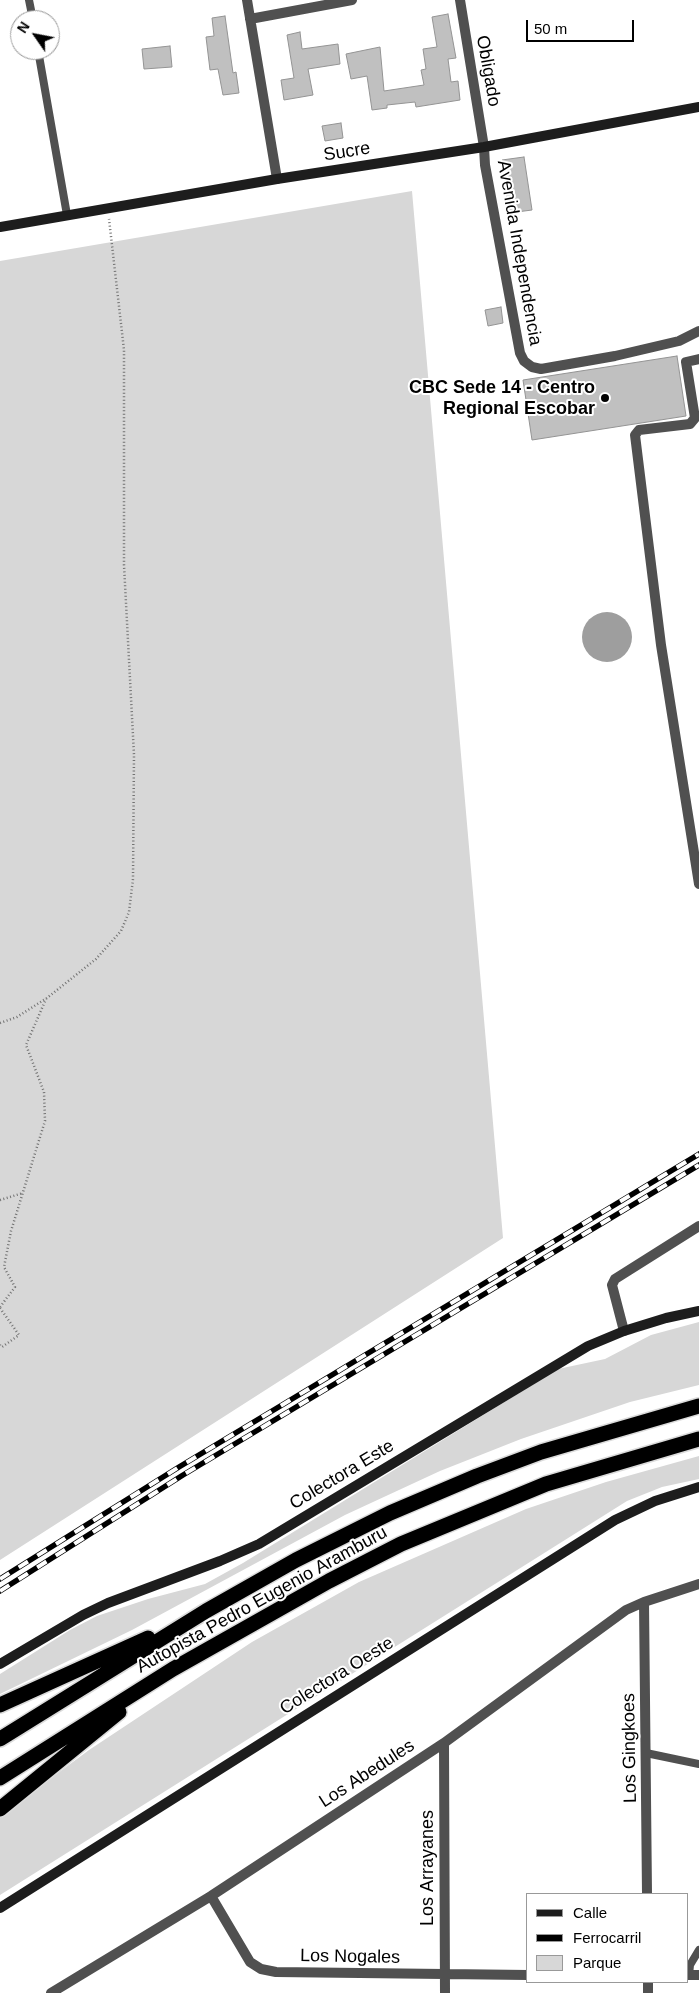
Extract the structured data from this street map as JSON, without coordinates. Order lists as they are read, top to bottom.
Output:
{
  "streets": {
    "highway": ["Autopista Pedro Eugenio Aramburu"],
    "street": [
      "Obligado",
      "Sucre",
      "Avenida Independencia",
      "Colectora Este",
      "Colectora Oeste",
      "Los Gingkoes",
      "Los Abedules",
      "Los Arrayanes",
      "Los Nogales"
    ]
  },
  "crossings": [
    ["Obligado", "Sucre"],
    ["Obligado", "Avenida Independencia"],
    ["Sucre", "Avenida Independencia"],
    ["Los Gingkoes", "Los Abedules"],
    ["Los Abedules", "Los Arrayanes"],
    ["Los Abedules", "Los Nogales"],
    ["Los Arrayanes", "Los Nogales"]
  ],
  "places": ["CBC Sede 14 - Centro Regional Escobar"],
  "legend": ["Calle", "Ferrocarril", "Parque"],
  "scale_bar": "50 m",
  "north": "top left"
}
